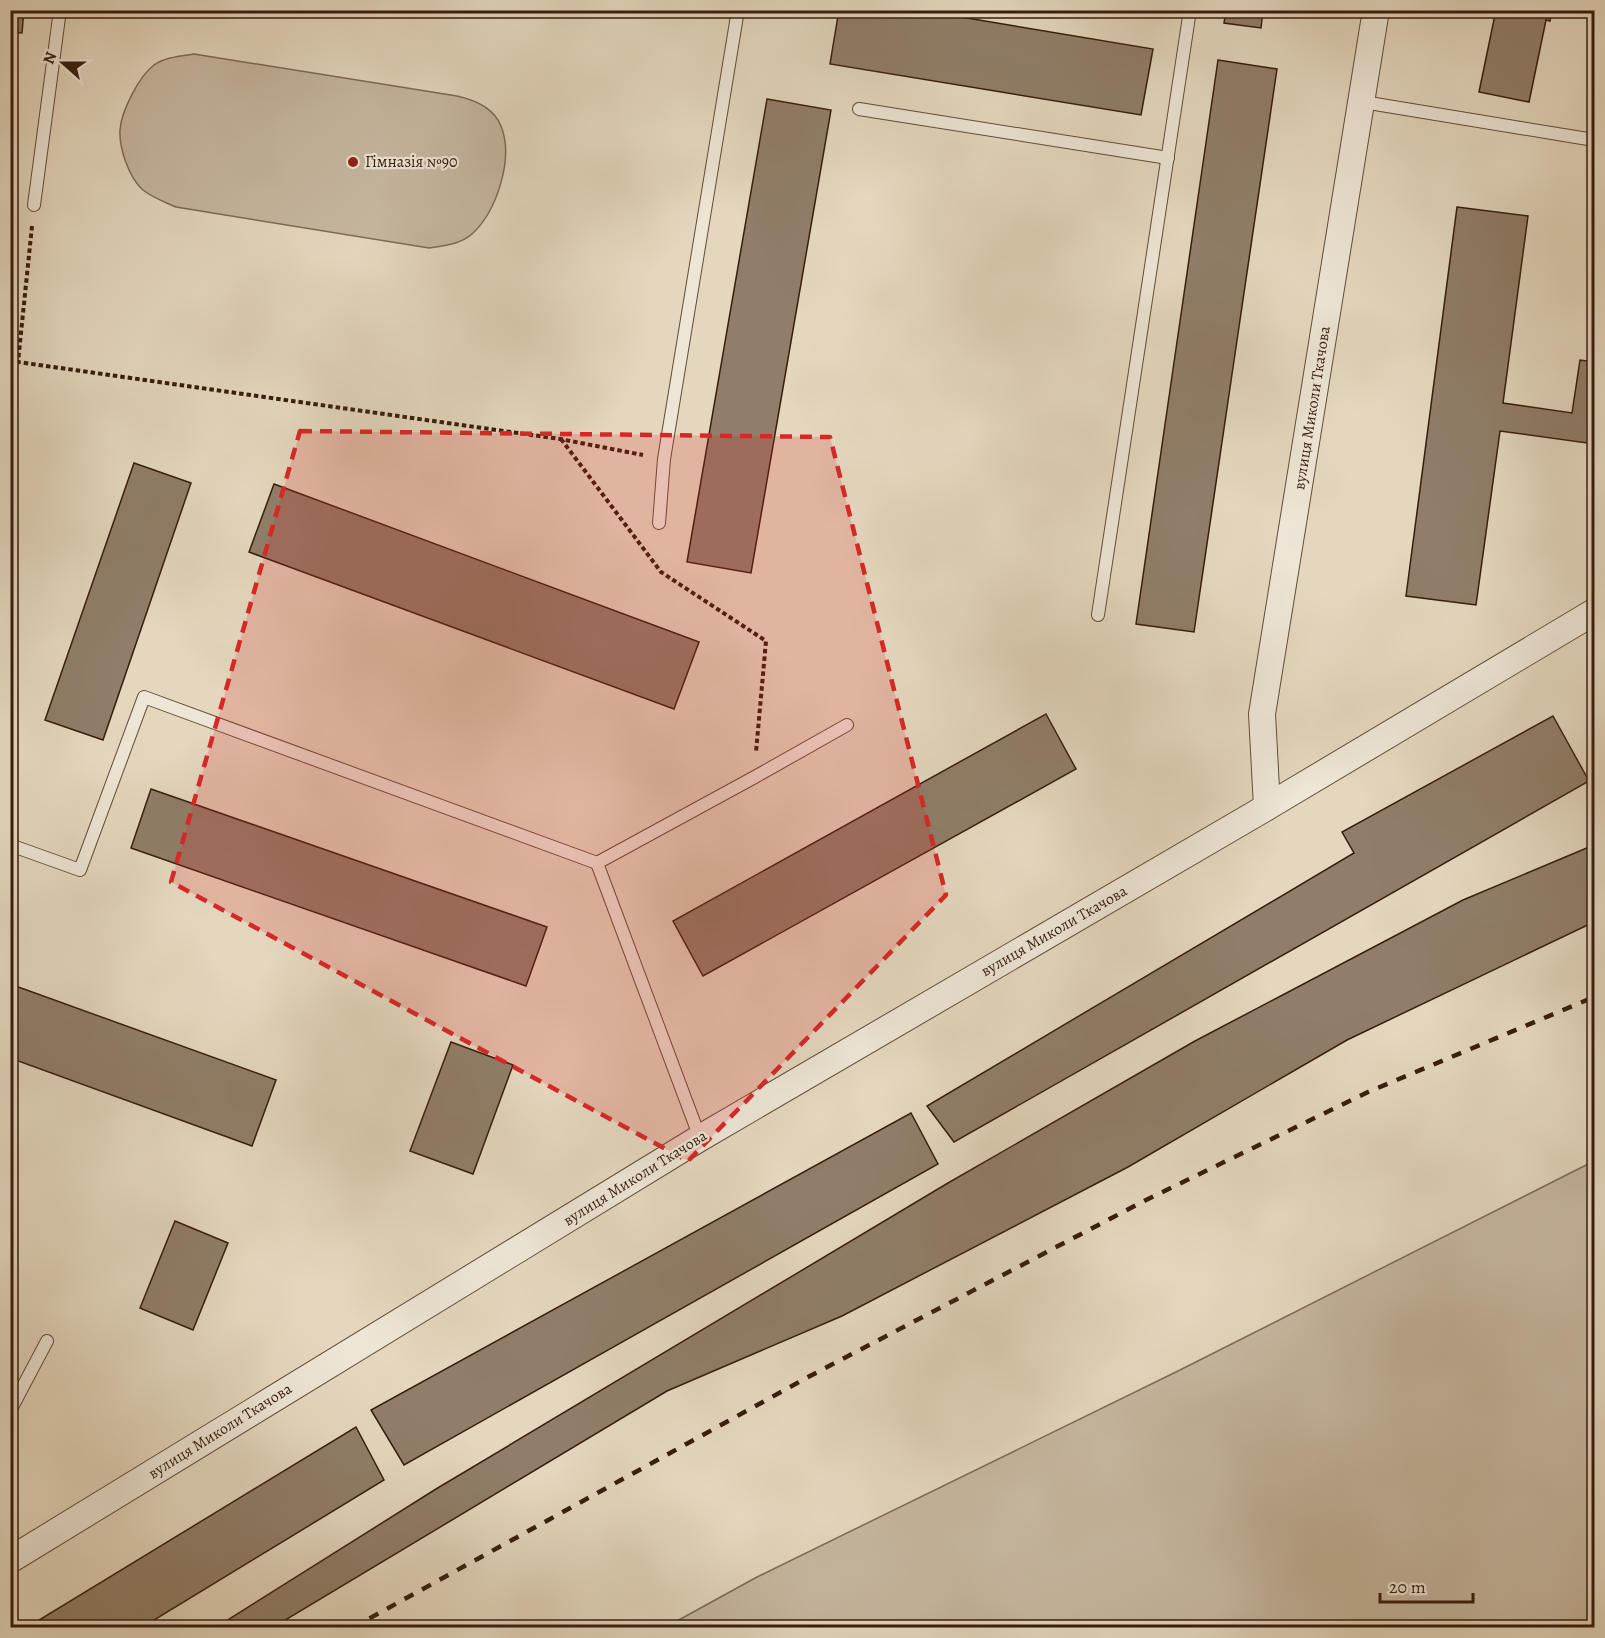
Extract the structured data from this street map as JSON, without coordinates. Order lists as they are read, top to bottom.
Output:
{
  "streets": {
    "street": ["вулиця Миколи Ткачова"]
  },
  "places": ["Гімназія №90"],
  "scale_bar": "20 m",
  "north": "left"
}
